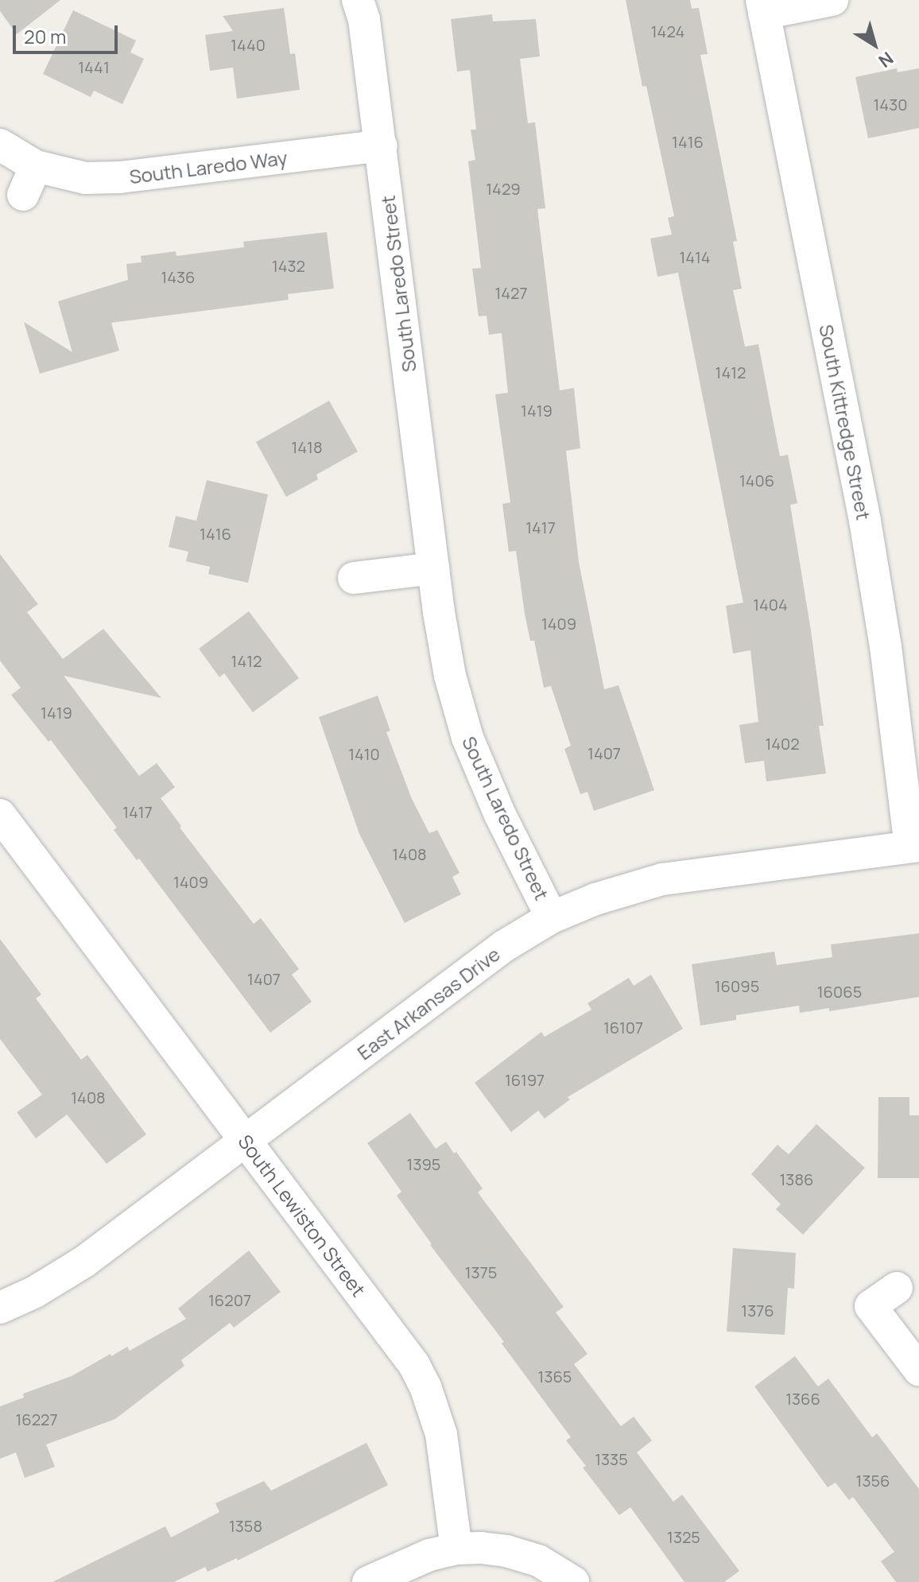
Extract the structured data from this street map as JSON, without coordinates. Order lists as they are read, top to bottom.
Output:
{
  "streets": {
    "street": [
      "South Laredo Way",
      "South Laredo Street",
      "South Kittredge Street",
      "East Arkansas Drive",
      "South Lewiston Street"
    ]
  },
  "crossings": [
    ["South Laredo Way", "South Laredo Street"],
    ["South Laredo Street", "East Arkansas Drive"],
    ["South Kittredge Street", "East Arkansas Drive"],
    ["East Arkansas Drive", "South Lewiston Street"]
  ],
  "house_numbers": [
    "1424",
    "1440",
    "1441",
    "1430",
    "1416",
    "1429",
    "1414",
    "1432",
    "1436",
    "1427",
    "1412",
    "1419",
    "1418",
    "1406",
    "1417",
    "1416",
    "1404",
    "1409",
    "1412",
    "1419",
    "1402",
    "1407",
    "1410",
    "1417",
    "1408",
    "1409",
    "1407",
    "16095",
    "16065",
    "16107",
    "16197",
    "1408",
    "1395",
    "1386",
    "1375",
    "16207",
    "1376",
    "1365",
    "1366",
    "16227",
    "1335",
    "1356",
    "1358",
    "1325"
  ],
  "scale_bar": "20 m",
  "north": "bottom right"
}
